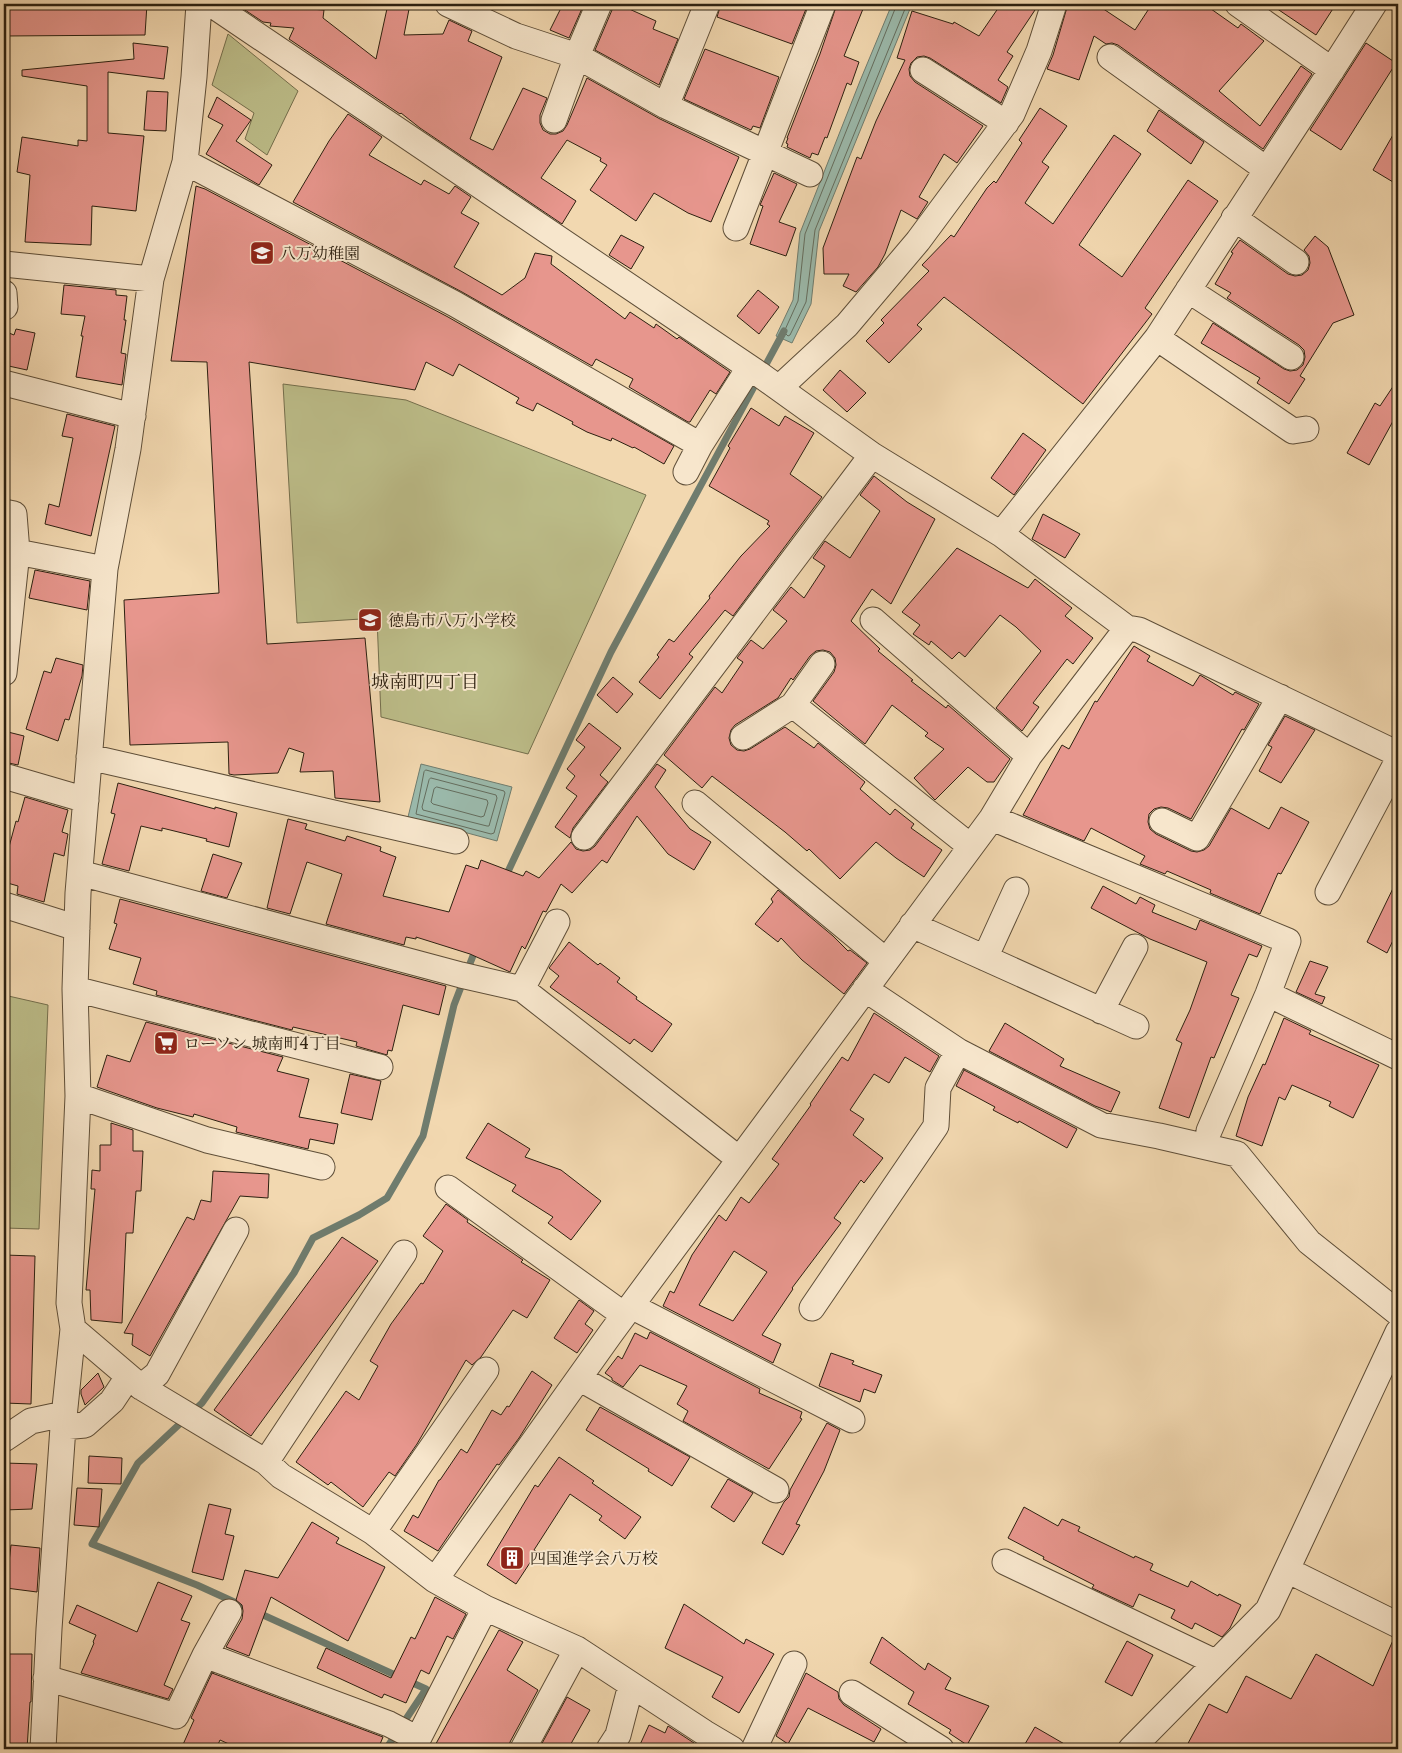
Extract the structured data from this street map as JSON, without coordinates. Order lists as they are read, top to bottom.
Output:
{
  "districts": ["城南町四丁目"],
  "places": {
    "school or university": ["八万幼稚園", "徳島市八万小学校"],
    "supermarket": ["ローソン 城南町4丁目"],
    "building": ["四国進学会八万校"]
  }
}
